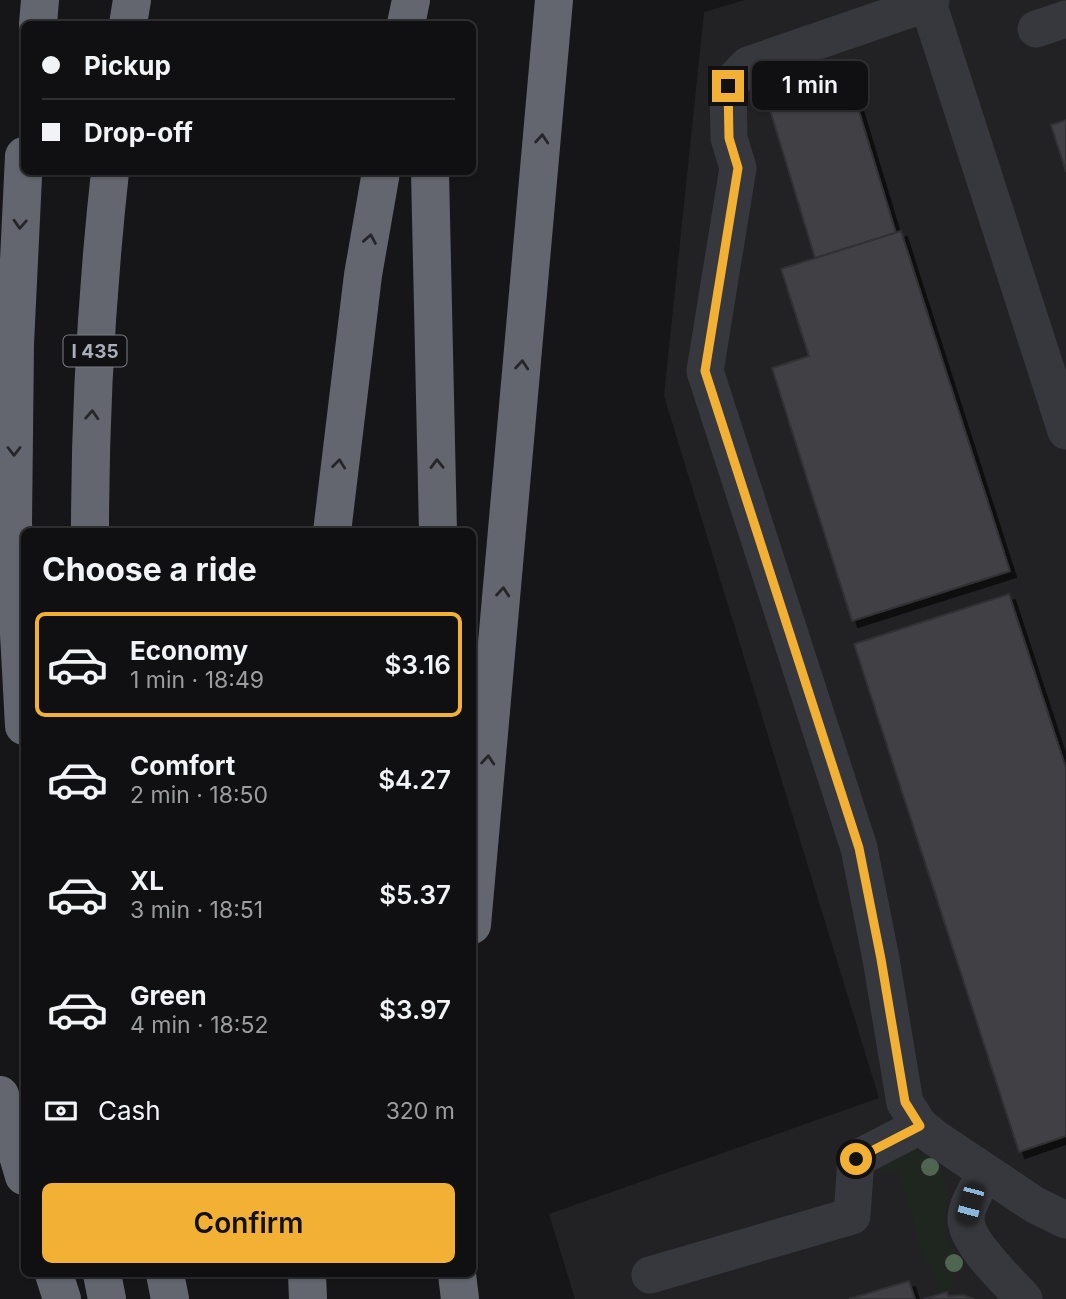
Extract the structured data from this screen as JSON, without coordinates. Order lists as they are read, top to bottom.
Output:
{
  "streets": {
    "highway": ["I 435"]
  },
  "page": {
    "banner": ["Pickup", "Drop-off"],
    "bubble": "1 min",
    "heading": "Choose a ride",
    "list": [
      {
        "name": "Economy",
        "note": "1 min · 18:49",
        "value": "$3.16"
      },
      {
        "name": "Comfort",
        "note": "2 min · 18:50",
        "value": "$4.27"
      },
      {
        "name": "XL",
        "note": "3 min · 18:51",
        "value": "$5.37"
      },
      {
        "name": "Green",
        "note": "4 min · 18:52",
        "value": "$3.97"
      }
    ],
    "pay": ["Cash", "320 m"],
    "buttons": "Confirm"
  }
}
